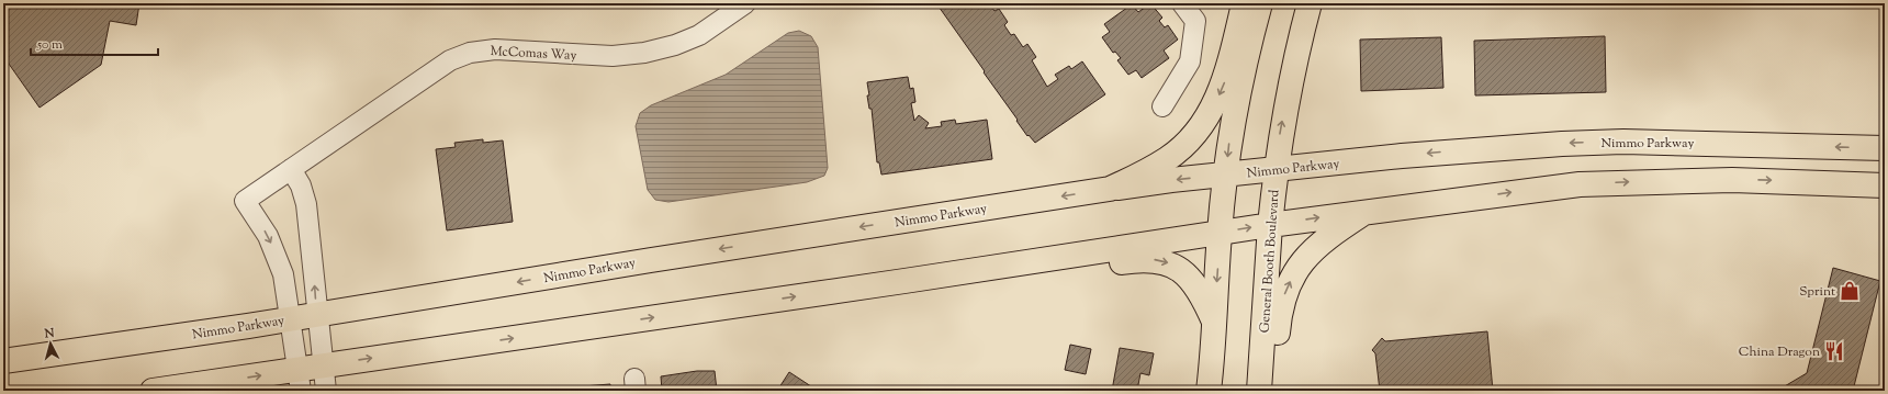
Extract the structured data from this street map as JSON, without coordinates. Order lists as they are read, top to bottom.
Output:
{
  "streets": {
    "main road": ["Nimmo Parkway", "General Booth Boulevard"],
    "street": ["McComas Way"]
  },
  "crossings": [
    ["McComas Way", "Nimmo Parkway"],
    ["Nimmo Parkway", "General Booth Boulevard"]
  ],
  "places": {
    "shop": ["Sprint"],
    "restaurant": ["China Dragon"]
  },
  "scale_bar": "50 m",
  "north": "top"
}
